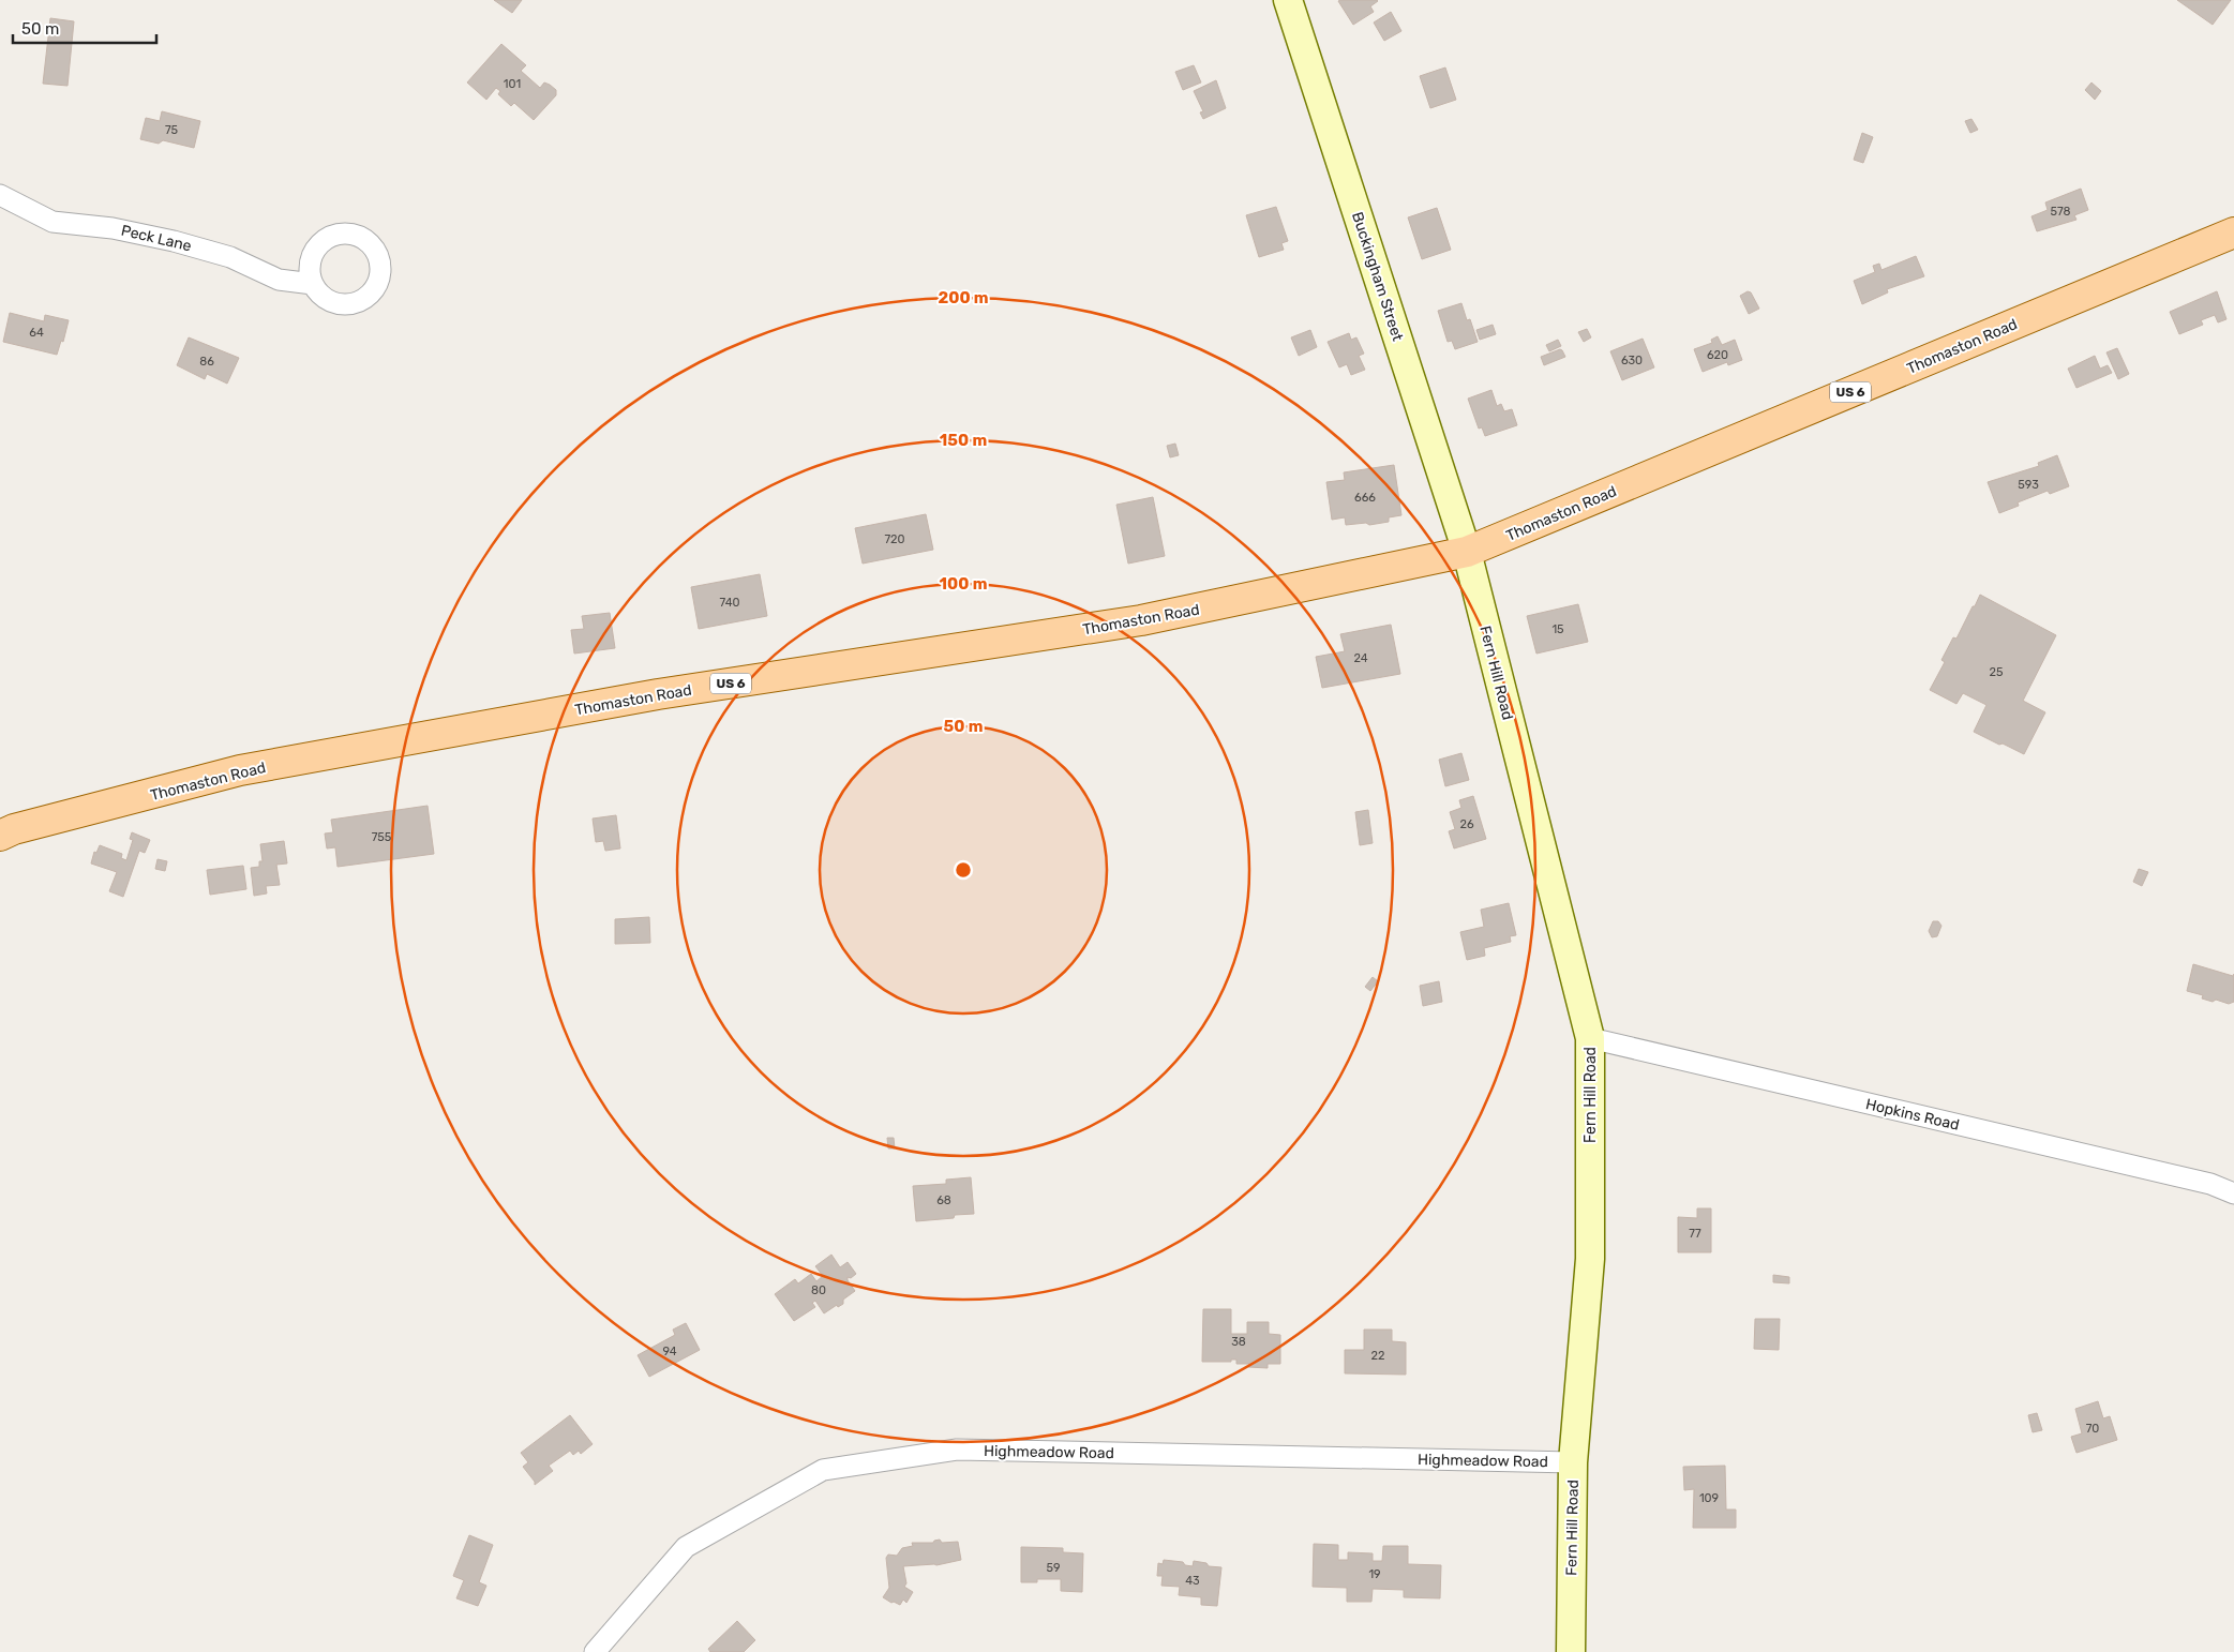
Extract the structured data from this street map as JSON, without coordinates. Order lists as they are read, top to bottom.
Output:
{
  "streets": {
    "main road": ["Thomaston Road", "US 6"],
    "street": [
      "Peck Lane",
      "Buckingham Street",
      "Fern Hill Road",
      "Hopkins Road",
      "Highmeadow Road"
    ]
  },
  "crossings": [
    ["Buckingham Street", "Thomaston Road"],
    ["Buckingham Street", "Fern Hill Road"],
    ["Thomaston Road", "Fern Hill Road"],
    ["Fern Hill Road", "Hopkins Road"],
    ["Fern Hill Road", "Highmeadow Road"]
  ],
  "house_numbers": [
    "101",
    "75",
    "578",
    "64",
    "620",
    "630",
    "86",
    "593",
    "666",
    "720",
    "740",
    "15",
    "24",
    "25",
    "26",
    "755",
    "68",
    "77",
    "80",
    "38",
    "94",
    "22",
    "70",
    "109",
    "59",
    "19",
    "43"
  ],
  "scale_bar": "50 m",
  "rings": [
    "200 m",
    "150 m",
    "100 m",
    "50 m"
  ]
}
